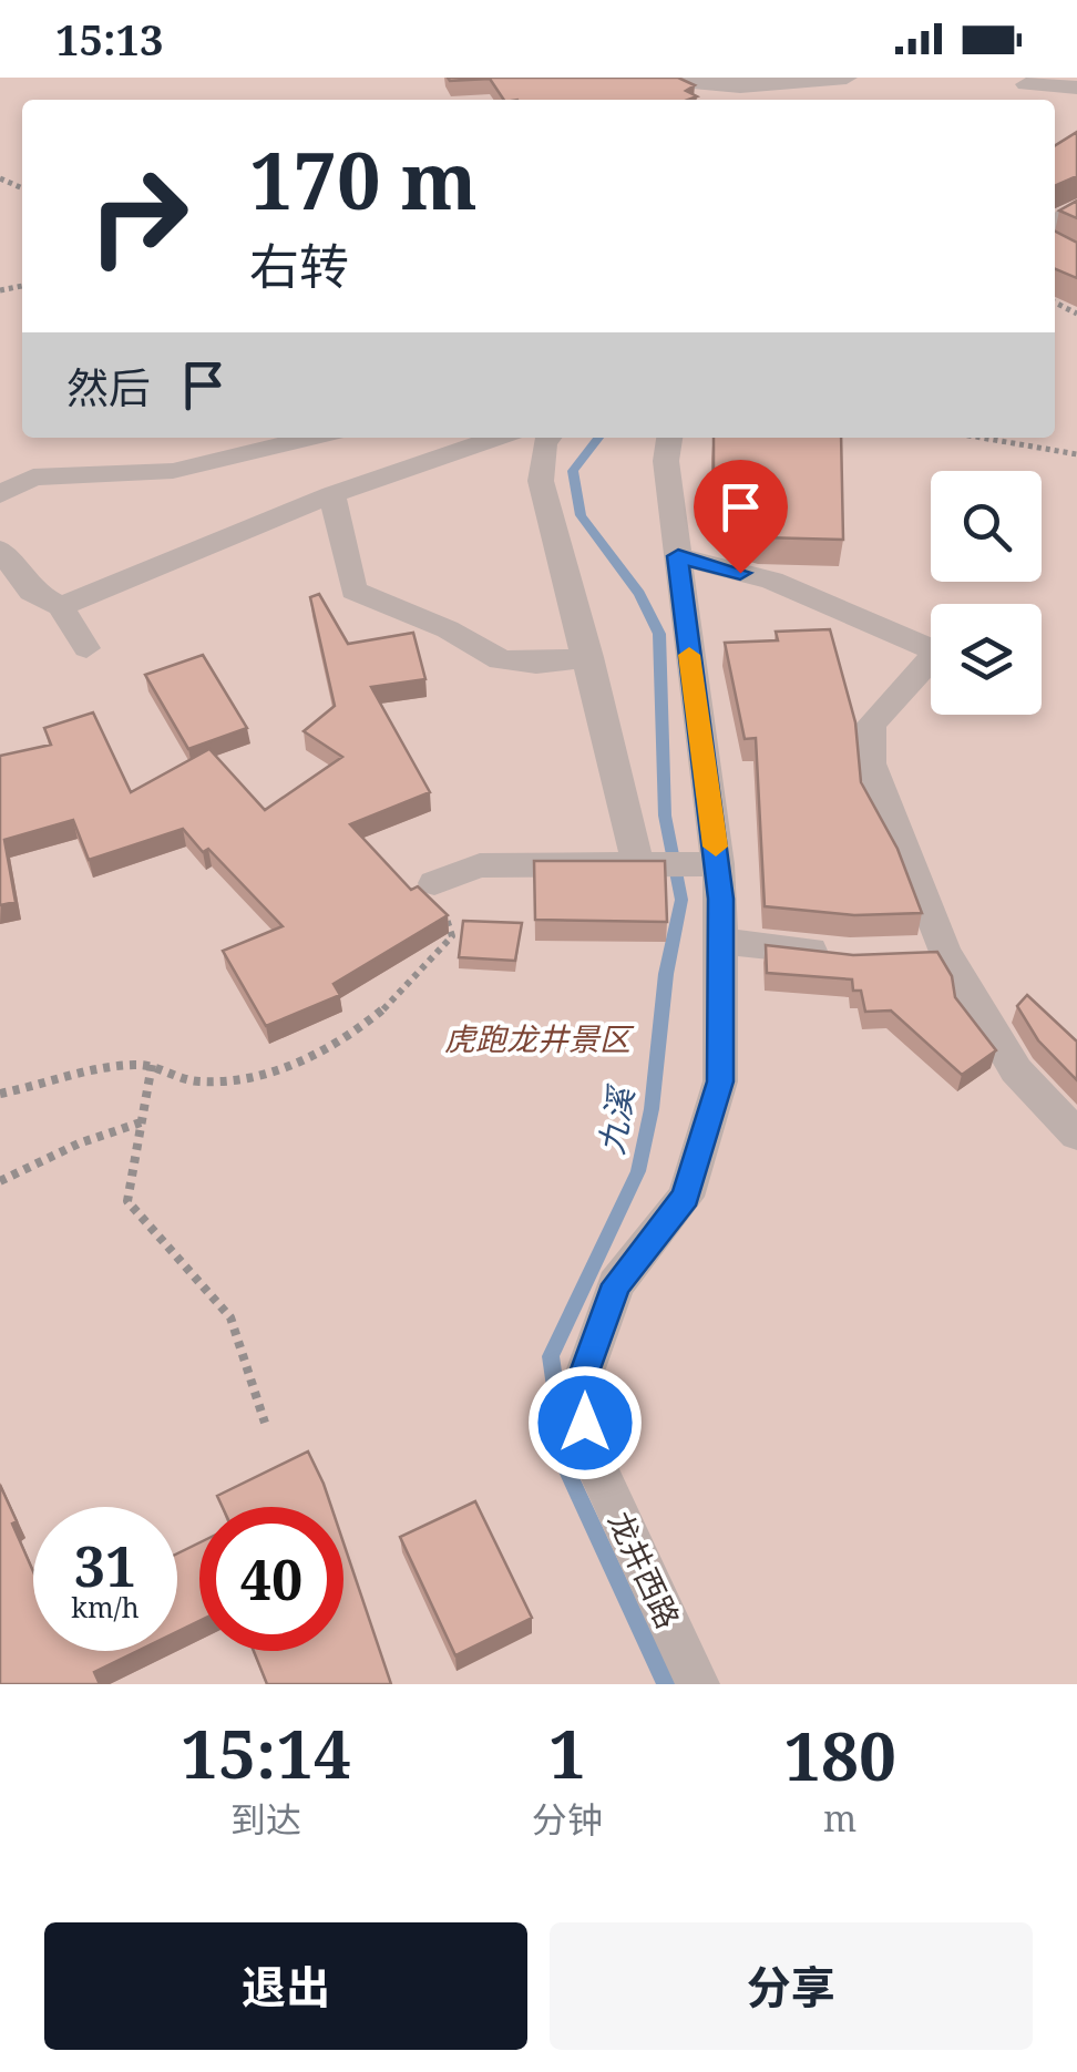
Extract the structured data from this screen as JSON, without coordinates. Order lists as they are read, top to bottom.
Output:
{
  "streets": {
    "street": ["龙井西路"]
  },
  "water": ["九溪"],
  "parks": ["虎跑龙井景区"],
  "page": {
    "status": "15:13",
    "turn": ["170 m", "右转"],
    "then": "然后",
    "speed": "31 km/h",
    "limit": "40",
    "eta": [
      "15:14",
      "到达",
      "1",
      "分钟",
      "180",
      "m"
    ],
    "buttons": ["退出", "分享"]
  }
}
